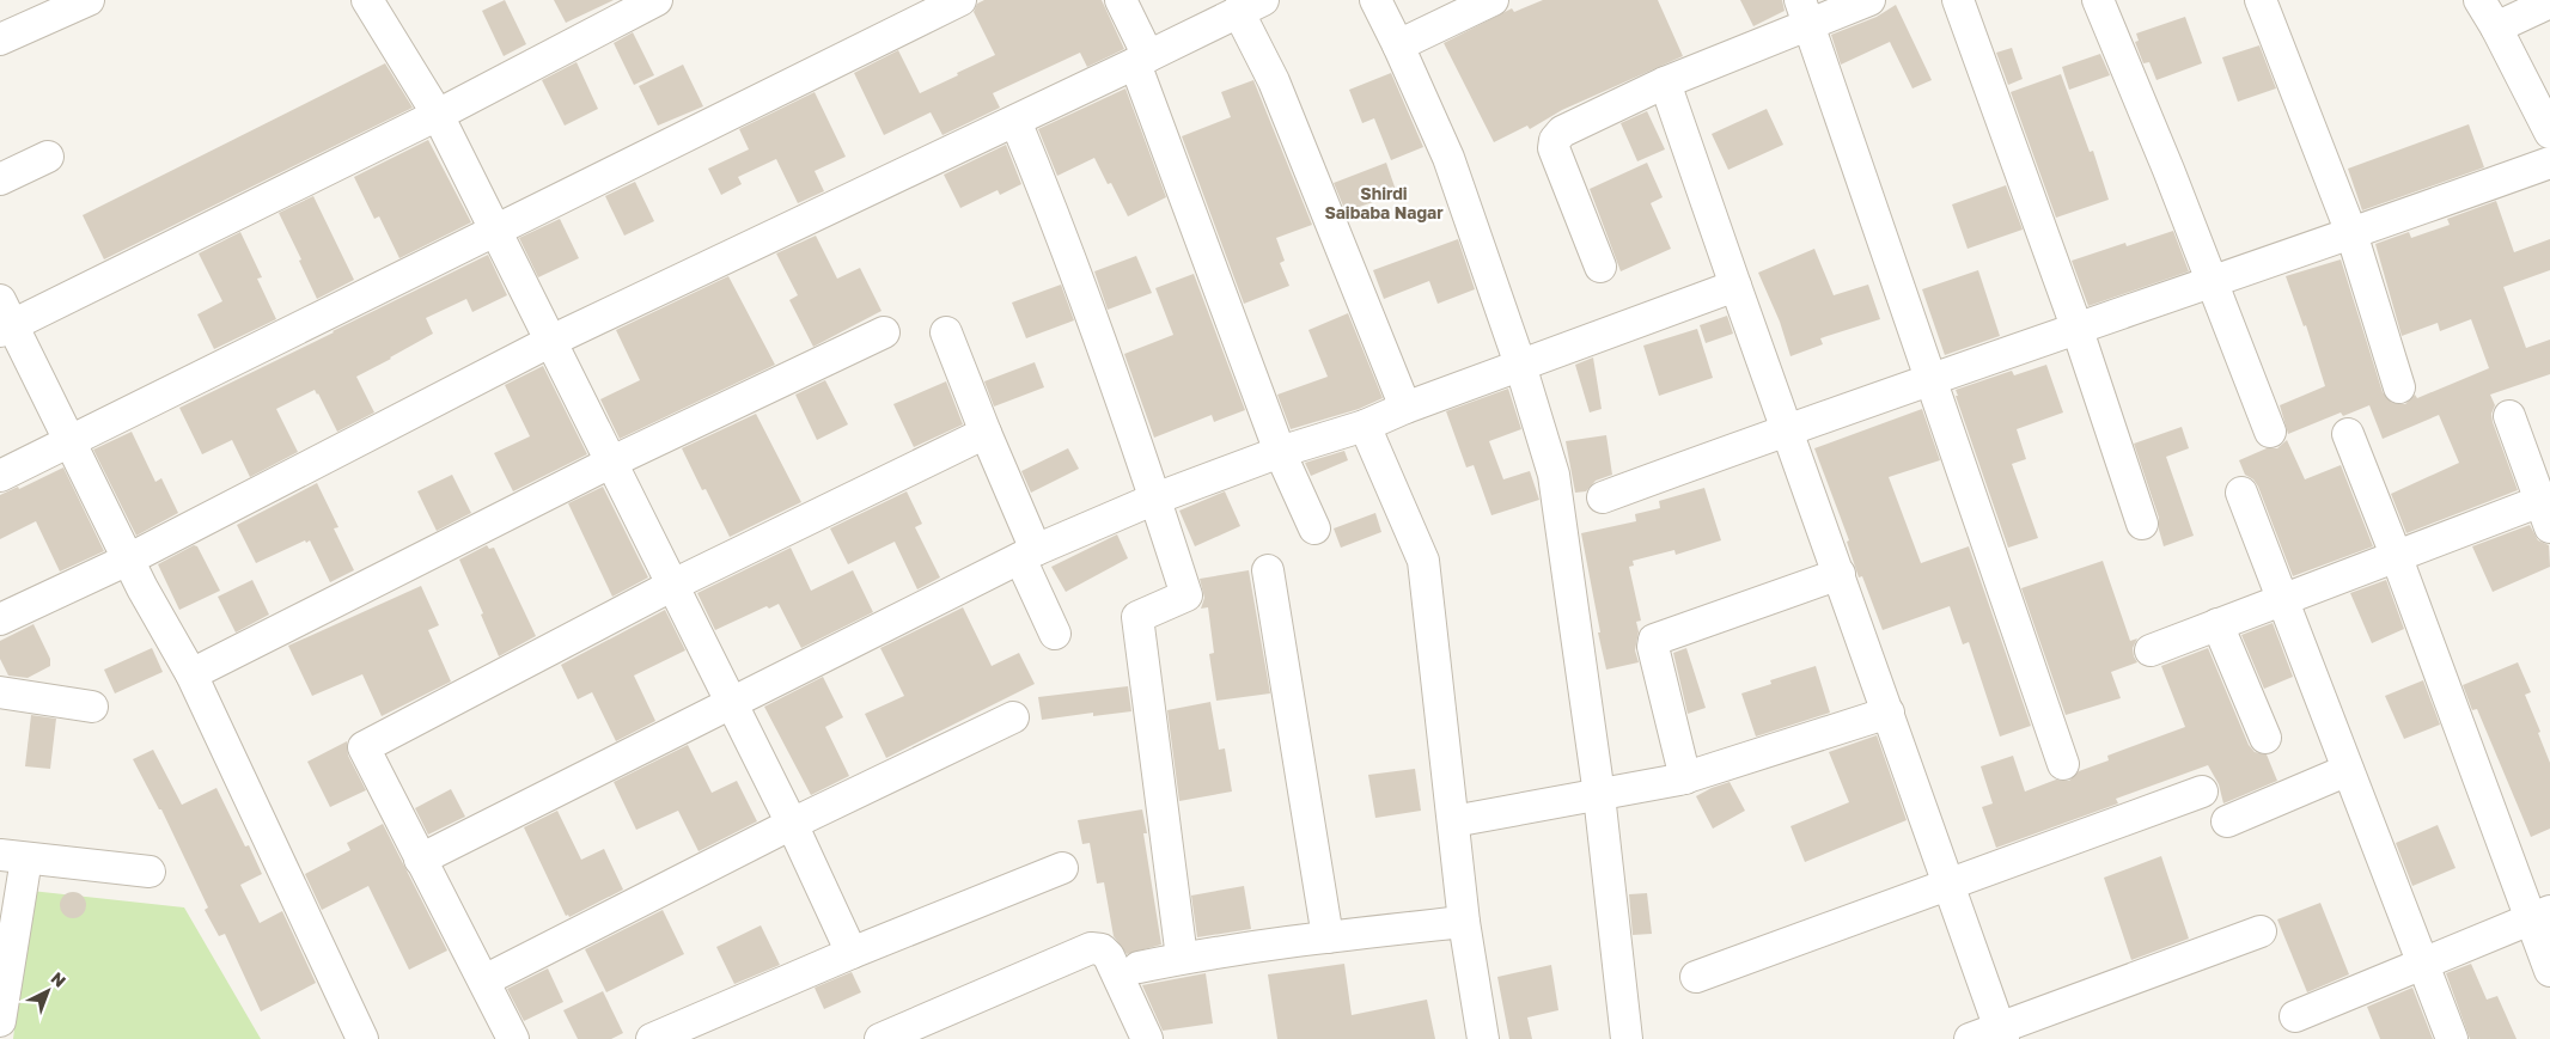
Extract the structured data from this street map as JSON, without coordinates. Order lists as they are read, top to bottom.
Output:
{
  "districts": ["Shirdi Saibaba Nagar"],
  "north": "top right"
}
